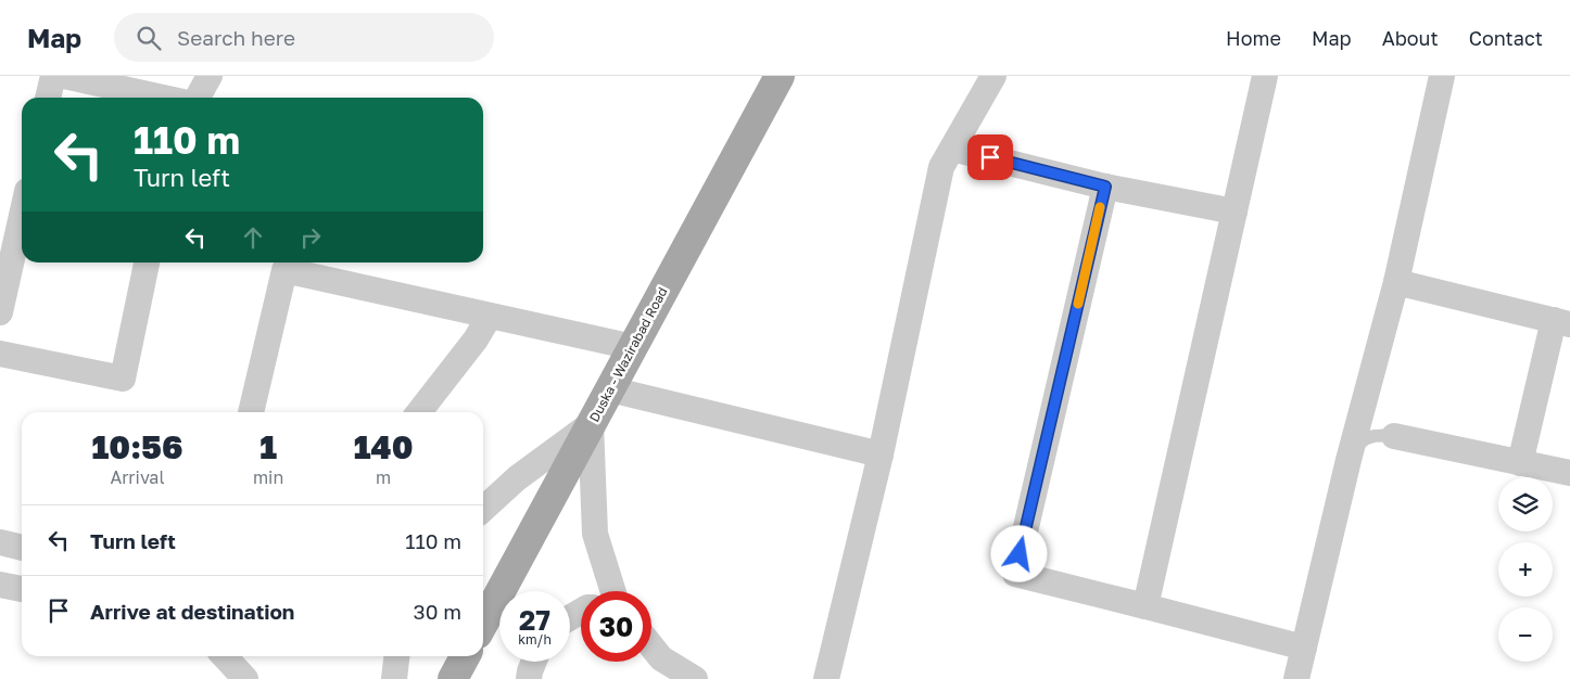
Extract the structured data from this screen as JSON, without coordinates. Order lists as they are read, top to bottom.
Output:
{
  "streets": {
    "main road": ["Duska - Wazirabad Road"]
  },
  "page": {
    "header": "Map",
    "search": "Search here",
    "nav": [
      "Home",
      "Map",
      "About",
      "Contact"
    ],
    "turn": ["110 m", "Turn left"],
    "eta": [
      "10:56",
      "Arrival",
      "1",
      "min",
      "140",
      "m"
    ],
    "map_buttons": ["+", "−"],
    "list": [
      {
        "name": "Turn left",
        "value": "110 m"
      },
      {
        "name": "Arrive at destination",
        "value": "30 m"
      }
    ],
    "speed": "27 km/h",
    "limit": "30"
  }
}
